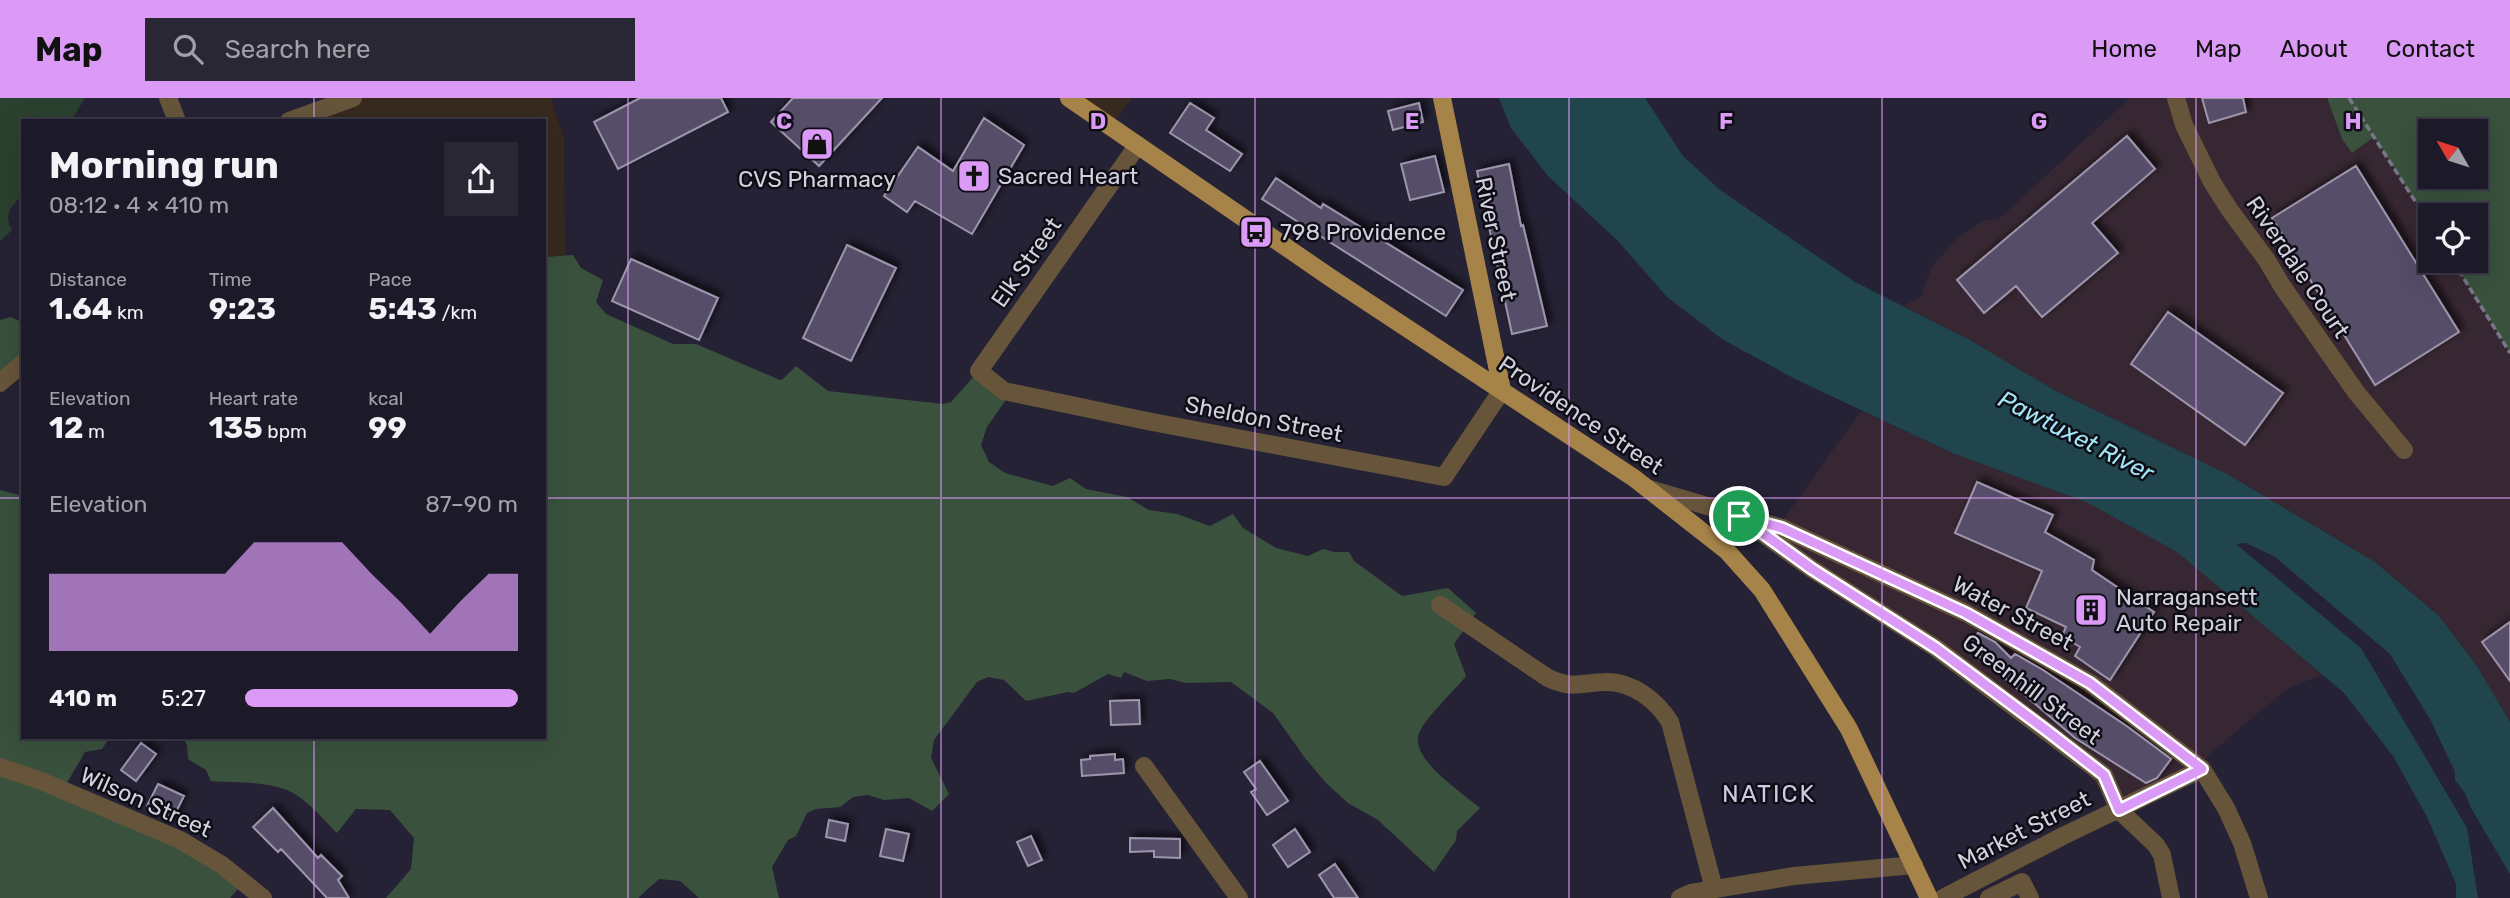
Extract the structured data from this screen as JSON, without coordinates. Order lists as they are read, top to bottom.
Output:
{
  "streets": {
    "main road": ["River Street", "Providence Street"],
    "street": [
      "Elk Street",
      "Riverdale Court",
      "Sheldon Street",
      "Water Street",
      "Greenhill Street",
      "Wilson Street",
      "Market Street"
    ]
  },
  "crossings": [
    ["River Street", "Providence Street"],
    ["River Street", "Sheldon Street"],
    ["Elk Street", "Providence Street"],
    ["Elk Street", "Sheldon Street"],
    ["Providence Street", "Sheldon Street"],
    ["Providence Street", "Water Street"],
    ["Water Street", "Greenhill Street"],
    ["Water Street", "Market Street"],
    ["Greenhill Street", "Market Street"]
  ],
  "districts": ["NATICK"],
  "water": ["Pawtuxet River"],
  "places": {
    "shop": ["CVS Pharmacy"],
    "church": ["Sacred Heart"],
    "bus stop": ["798 Providence"],
    "building": ["Narragansett Auto Repair"]
  },
  "north": "top left",
  "page": {
    "header": "Map",
    "search": "Search here",
    "nav": [
      "Home",
      "Map",
      "About",
      "Contact"
    ],
    "heading": ["Morning run", "08:12 · 4 × 410 m"],
    "stats": [
      ["Distance", "1.64 km"],
      ["Time", "9:23"],
      ["Pace", "5:43 /km"],
      ["Elevation", "12 m"],
      ["Heart rate", "135 bpm"],
      ["kcal", "99"]
    ],
    "chart": ["Elevation", "87–90 m"],
    "list": [
      {
        "name": "410 m",
        "note": "5:27"
      }
    ]
  },
  "grid": {
    "columns": [
      "C",
      "D",
      "E",
      "F",
      "G",
      "H"
    ]
  }
}
